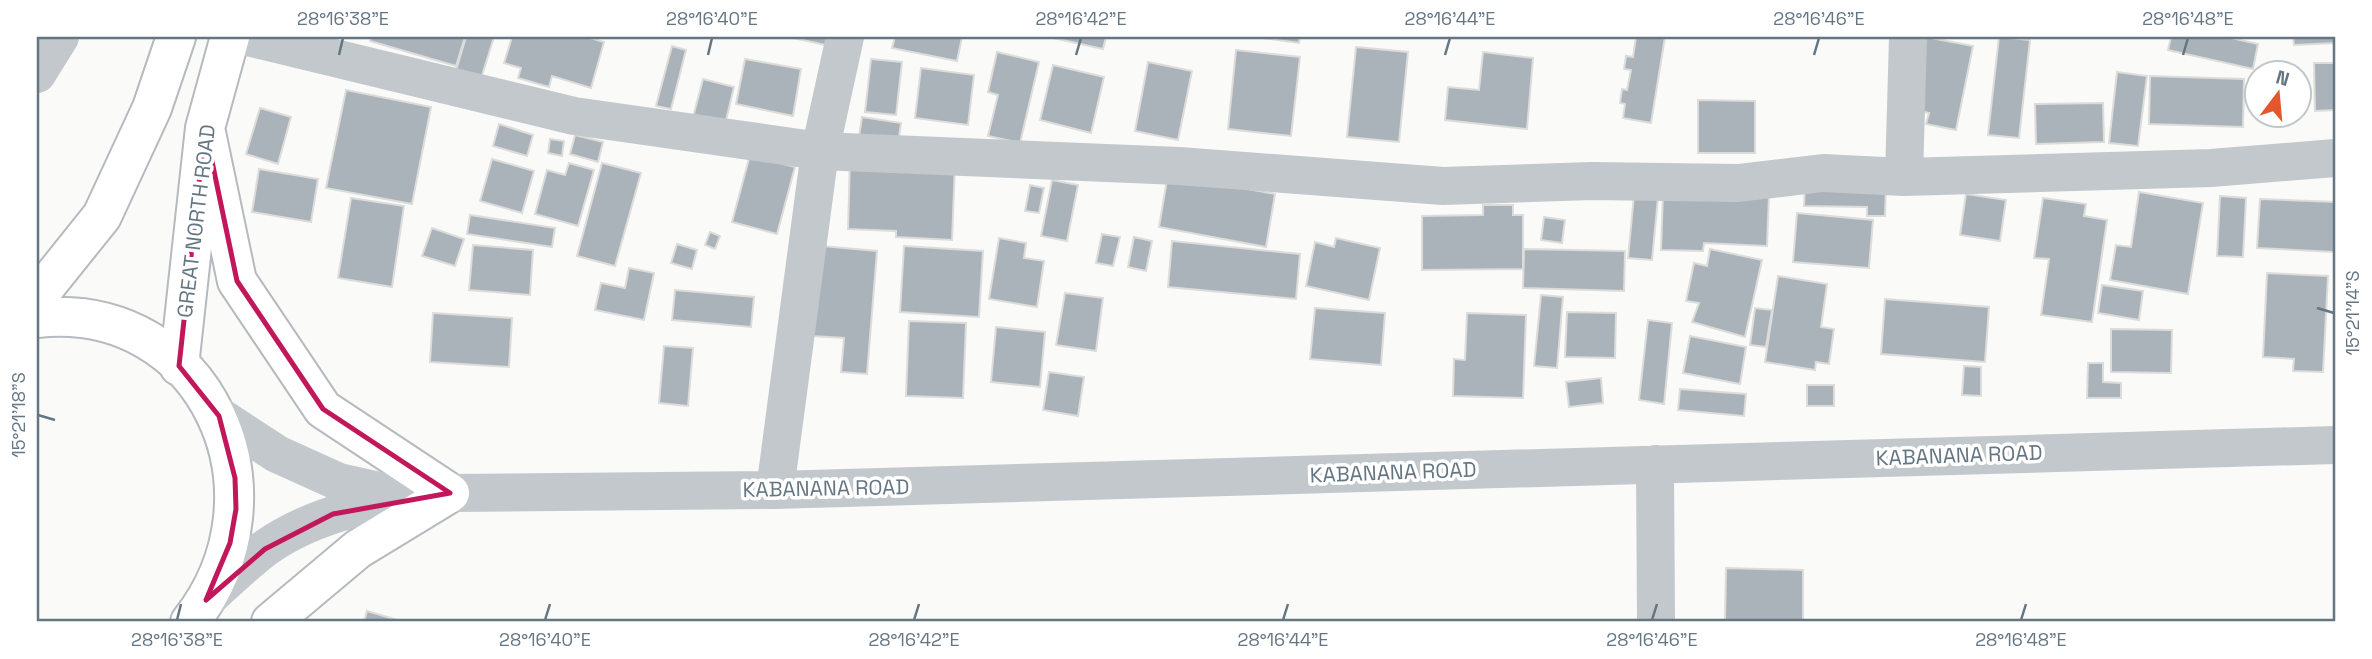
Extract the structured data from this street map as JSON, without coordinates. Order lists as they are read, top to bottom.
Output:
{
  "streets": {
    "main road": ["GREAT NORTH ROAD"],
    "street": ["KABANANA ROAD"]
  },
  "north": "top",
  "coordinates": [
    "28°16'38\"E",
    "28°16'40\"E",
    "28°16'42\"E",
    "28°16'44\"E",
    "28°16'46\"E",
    "28°16'48\"E",
    "15°21'14\"S",
    "15°21'18\"S"
  ]
}
